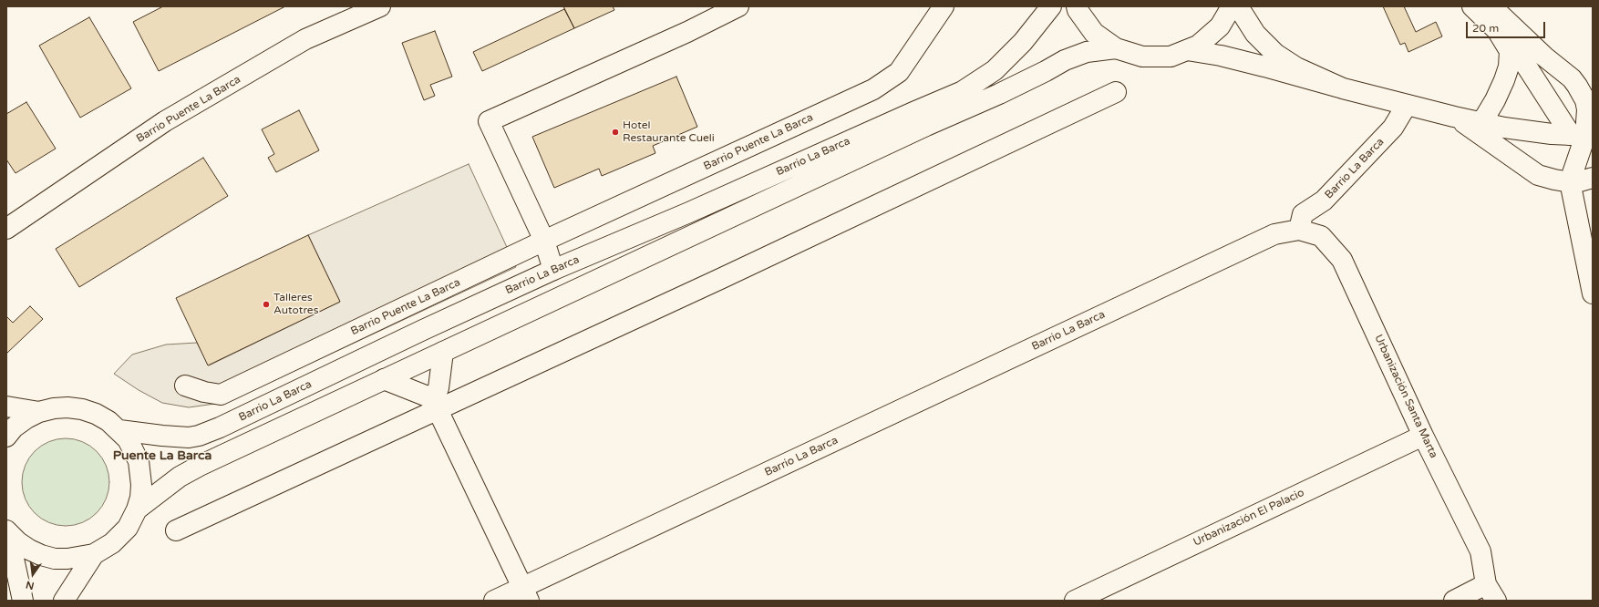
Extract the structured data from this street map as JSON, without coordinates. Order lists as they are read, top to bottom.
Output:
{
  "streets": {
    "street": [
      "Barrio Puente La Barca",
      "Barrio La Barca",
      "Urbanización Santa Marta",
      "Urbanización El Palacio"
    ]
  },
  "crossings": [
    ["Barrio La Barca", "Urbanización Santa Marta"],
    ["Urbanización Santa Marta", "Urbanización El Palacio"]
  ],
  "districts": ["Puente La Barca"],
  "places": ["Hotel Restaurante Cueli", "Talleres Autotres"],
  "scale_bar": "20 m",
  "north": "bottom"
}
